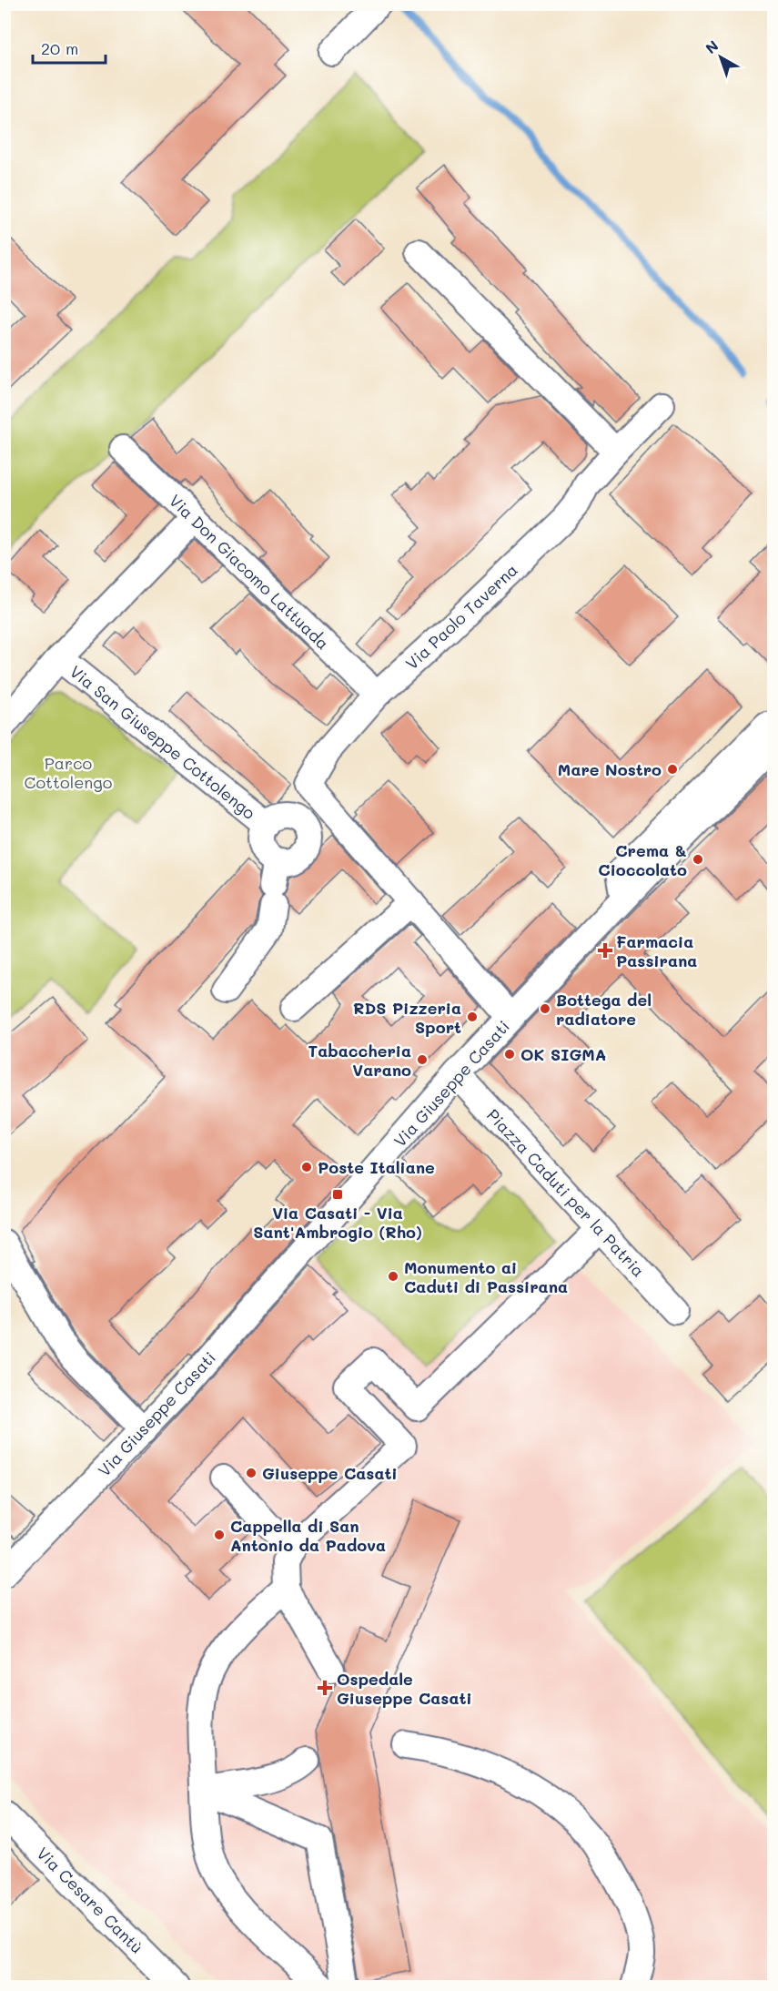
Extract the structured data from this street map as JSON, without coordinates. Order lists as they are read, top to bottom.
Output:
{
  "streets": {
    "street": [
      "Via Don Giacomo Lattuada",
      "Via Paolo Taverna",
      "Via San Giuseppe Cottolengo",
      "Via Giuseppe Casati",
      "Piazza Caduti per la Patria",
      "Via Cesare Cantù"
    ]
  },
  "crossings": [
    ["Via Don Giacomo Lattuada", "Via Paolo Taverna"],
    ["Via Don Giacomo Lattuada", "Via San Giuseppe Cottolengo"],
    ["Via Giuseppe Casati", "Piazza Caduti per la Patria"]
  ],
  "parks": ["Parco Cottolengo"],
  "places": {
    "other": [
      "Mare Nostro",
      "Crema & Cioccolato",
      "Bottega del radiatore",
      "RDS Pizzeria Sport",
      "OK SIGMA",
      "Tabaccheria Varano",
      "Poste Italiane",
      "Monumento ai Caduti di Passirana",
      "Giuseppe Casati",
      "Cappella di San Antonio da Padova"
    ],
    "health": ["Farmacia Passirana", "Ospedale Giuseppe Casati"],
    "transit": ["Via Casati - Via Sant'Ambrogio (Rho)"]
  },
  "scale_bar": "20 m",
  "north": "top left"
}
